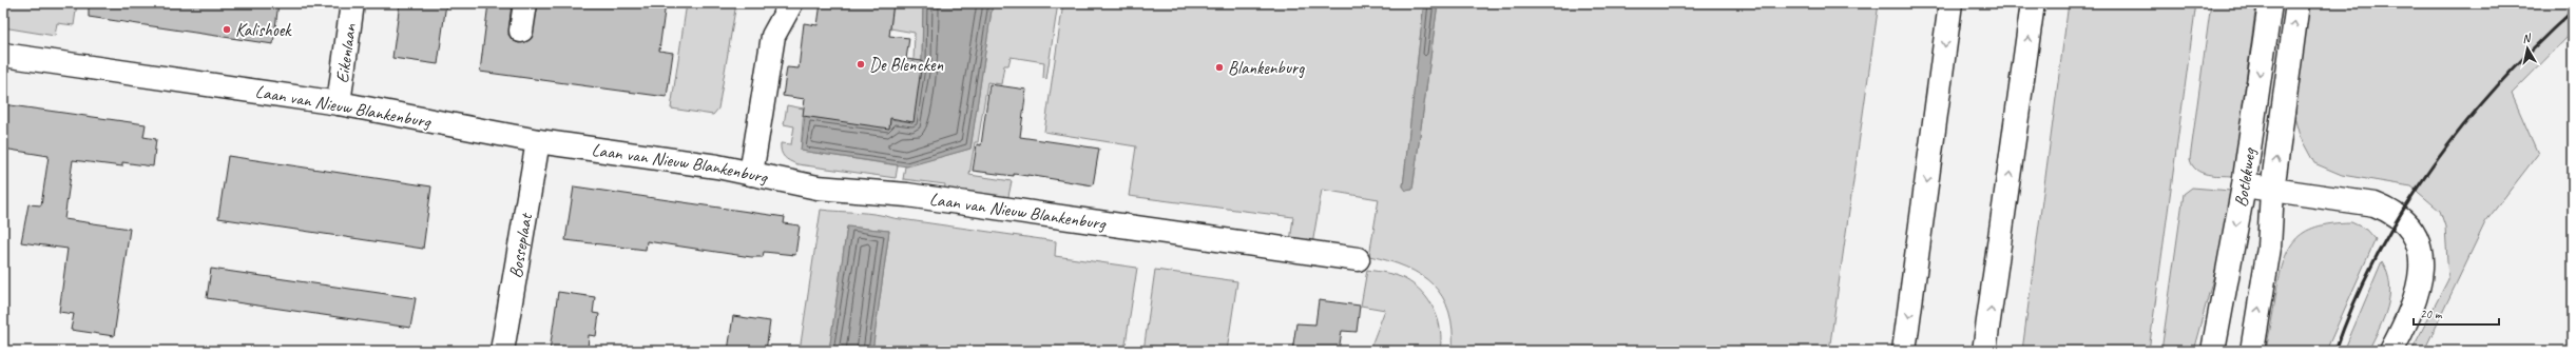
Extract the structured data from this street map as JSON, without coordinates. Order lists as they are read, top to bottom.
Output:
{
  "streets": {
    "main road": [
      "Eikenlaan",
      "Laan van Nieuw Blankenburg",
      "Botlekweg",
      "Bosseplaat"
    ]
  },
  "crossings": [
    ["Eikenlaan", "Laan van Nieuw Blankenburg"],
    ["Laan van Nieuw Blankenburg", "Bosseplaat"]
  ],
  "places": ["Kalishoek", "De Blencken", "Blankenburg"],
  "scale_bar": "20 m",
  "north": "top"
}
